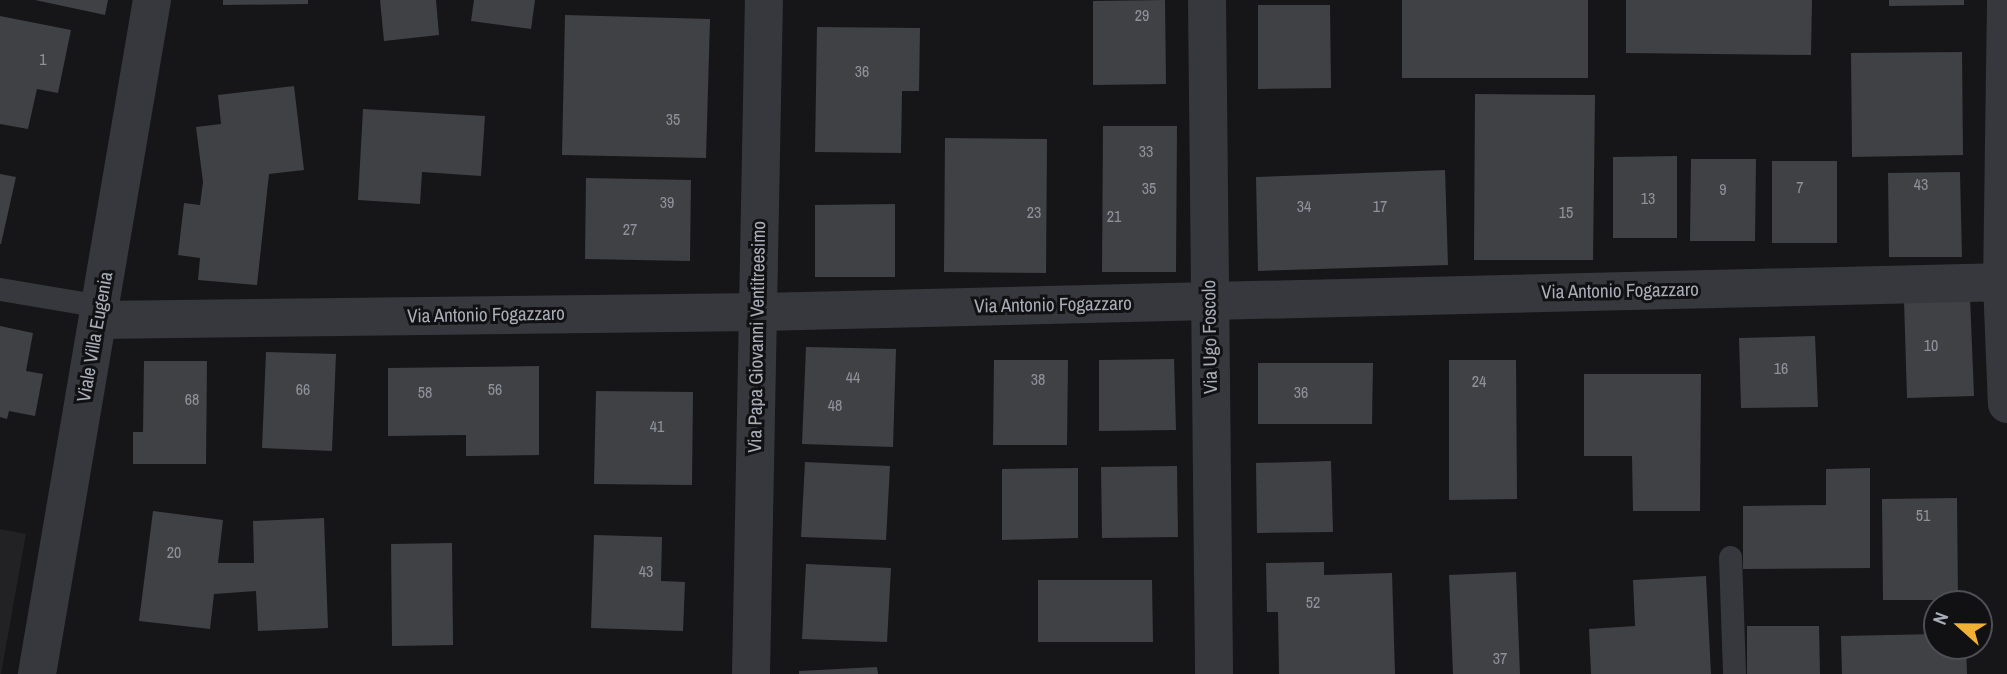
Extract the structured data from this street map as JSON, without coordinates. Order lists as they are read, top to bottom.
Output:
{
  "streets": {
    "street": [
      "Via Antonio Fogazzaro",
      "Viale Villa Eugenia",
      "Via Papa Giovanni Ventitreesimo",
      "Via Ugo Foscolo"
    ]
  },
  "crossings": [
    ["Via Antonio Fogazzaro", "Viale Villa Eugenia"],
    ["Via Antonio Fogazzaro", "Via Papa Giovanni Ventitreesimo"],
    ["Via Antonio Fogazzaro", "Via Ugo Foscolo"]
  ],
  "house_numbers": [
    "29",
    "1",
    "36",
    "35",
    "33",
    "43",
    "7",
    "35",
    "9",
    "13",
    "39",
    "34",
    "17",
    "23",
    "15",
    "21",
    "27",
    "10",
    "16",
    "44",
    "38",
    "24",
    "66",
    "56",
    "58",
    "36",
    "68",
    "48",
    "41",
    "51",
    "20",
    "43",
    "52",
    "37"
  ],
  "north": "left"
}
